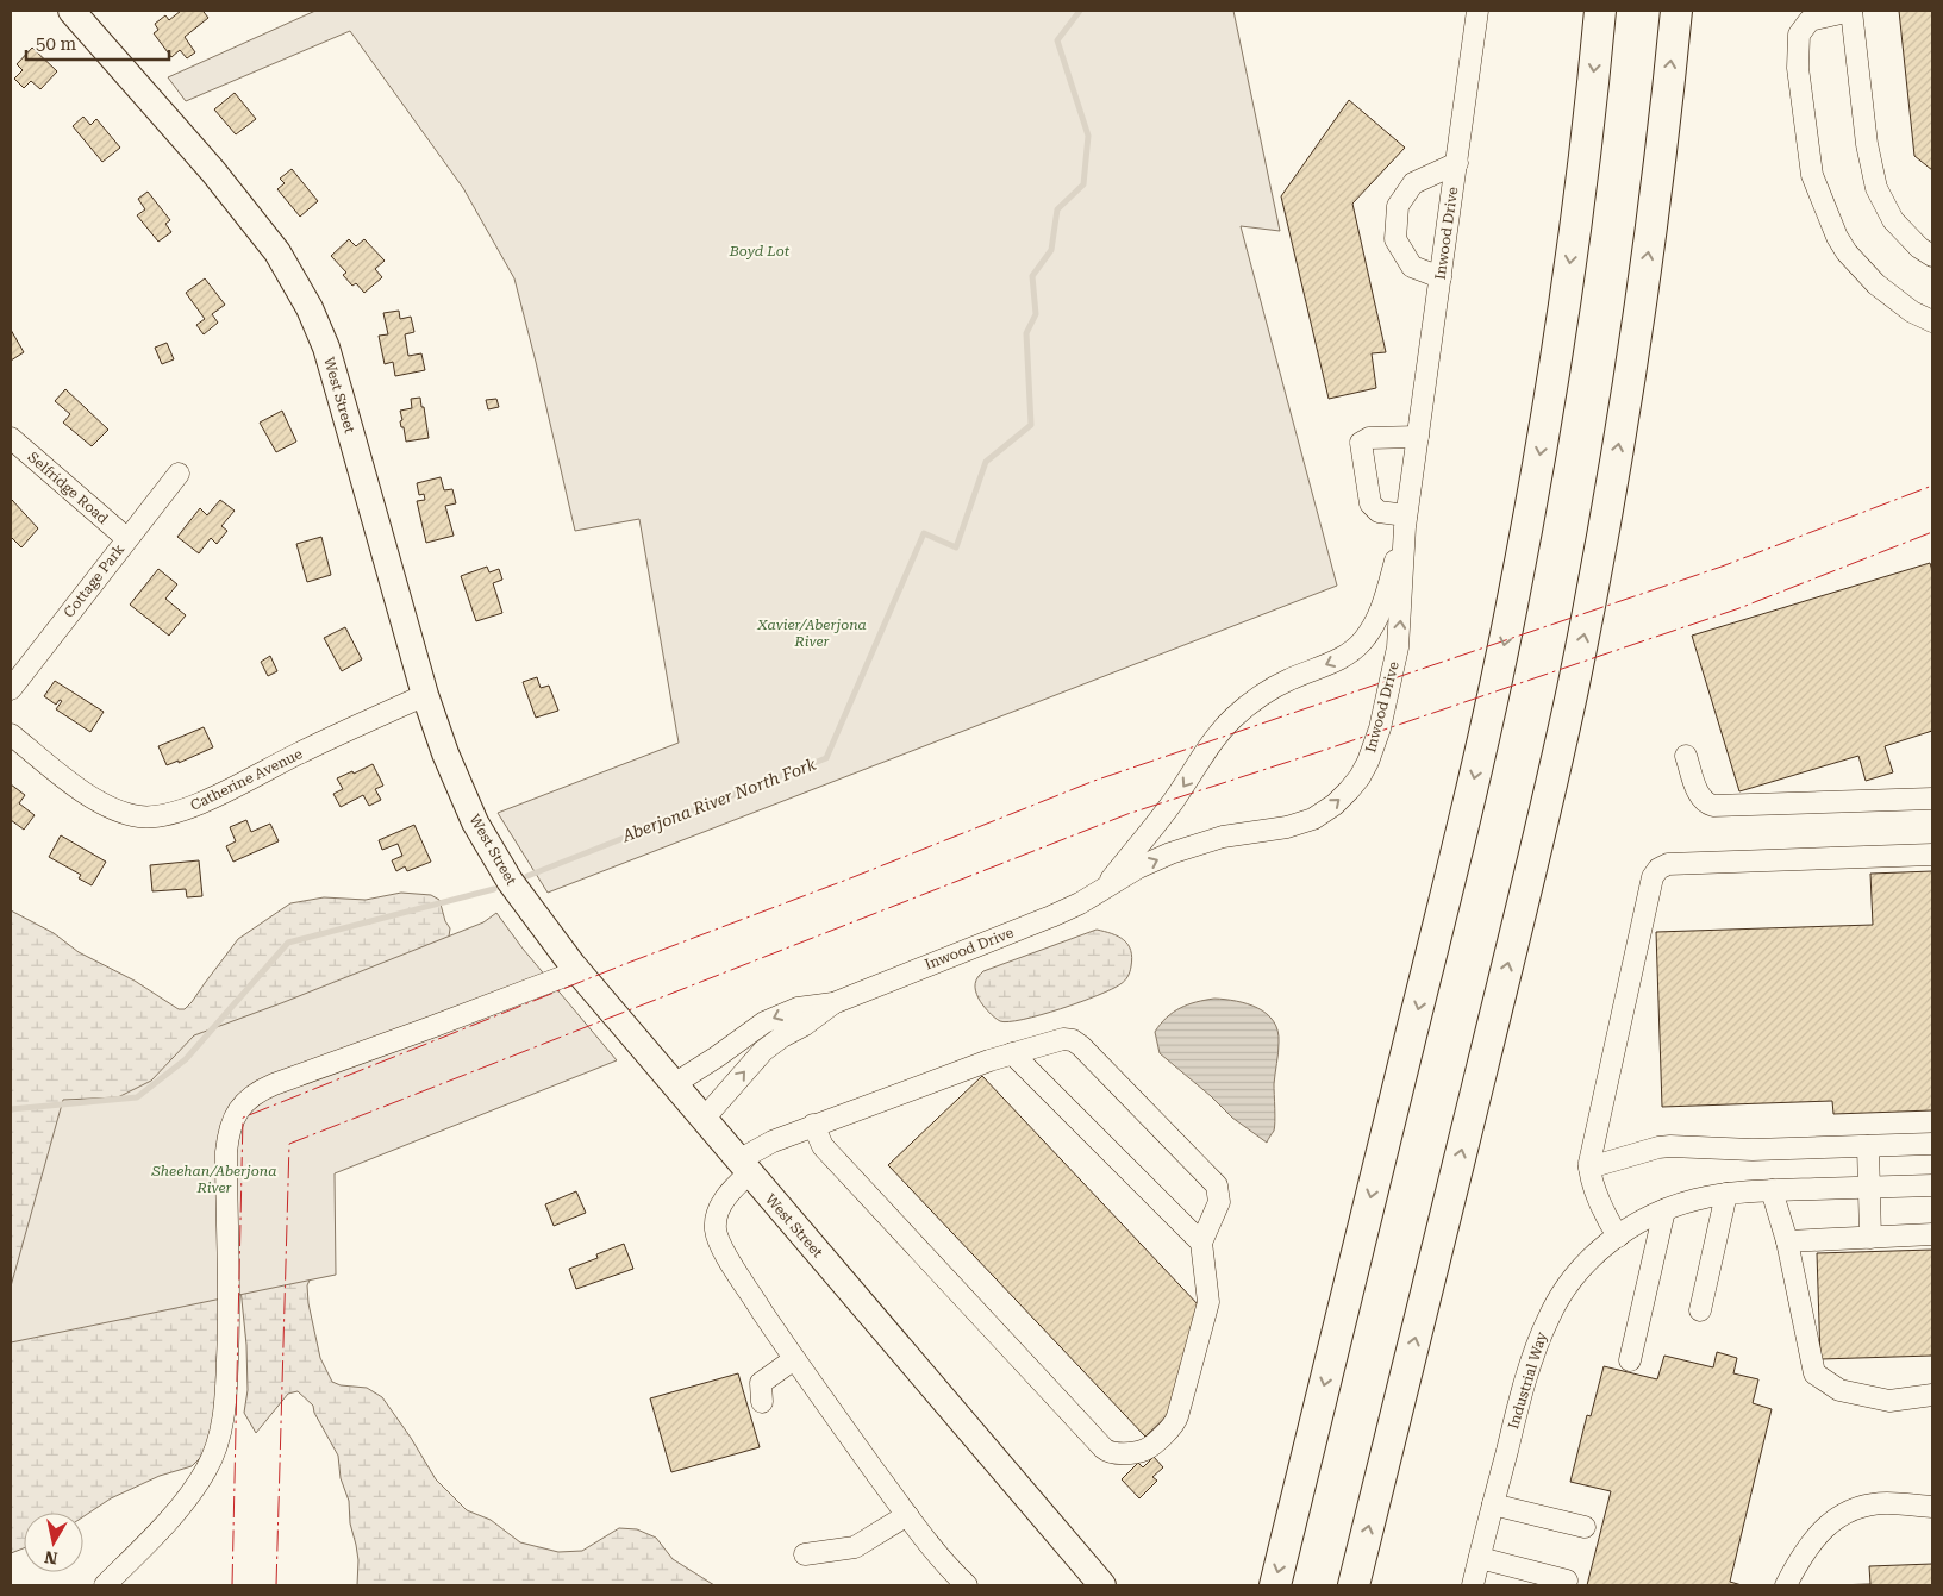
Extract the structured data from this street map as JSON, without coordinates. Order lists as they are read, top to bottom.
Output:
{
  "streets": {
    "main road": ["West Street"],
    "street": [
      "Inwood Drive",
      "Selfridge Road",
      "Cottage Park",
      "Catherine Avenue",
      "Industrial Way"
    ]
  },
  "crossings": [
    ["Inwood Drive", "West Street"],
    ["West Street", "Catherine Avenue"],
    ["Selfridge Road", "Cottage Park"]
  ],
  "water": ["Aberjona River North Fork"],
  "parks": ["Boyd Lot", "Xavier/Aberjona River", "Sheehan/Aberjona River"],
  "scale_bar": "50 m",
  "north": "bottom"
}
